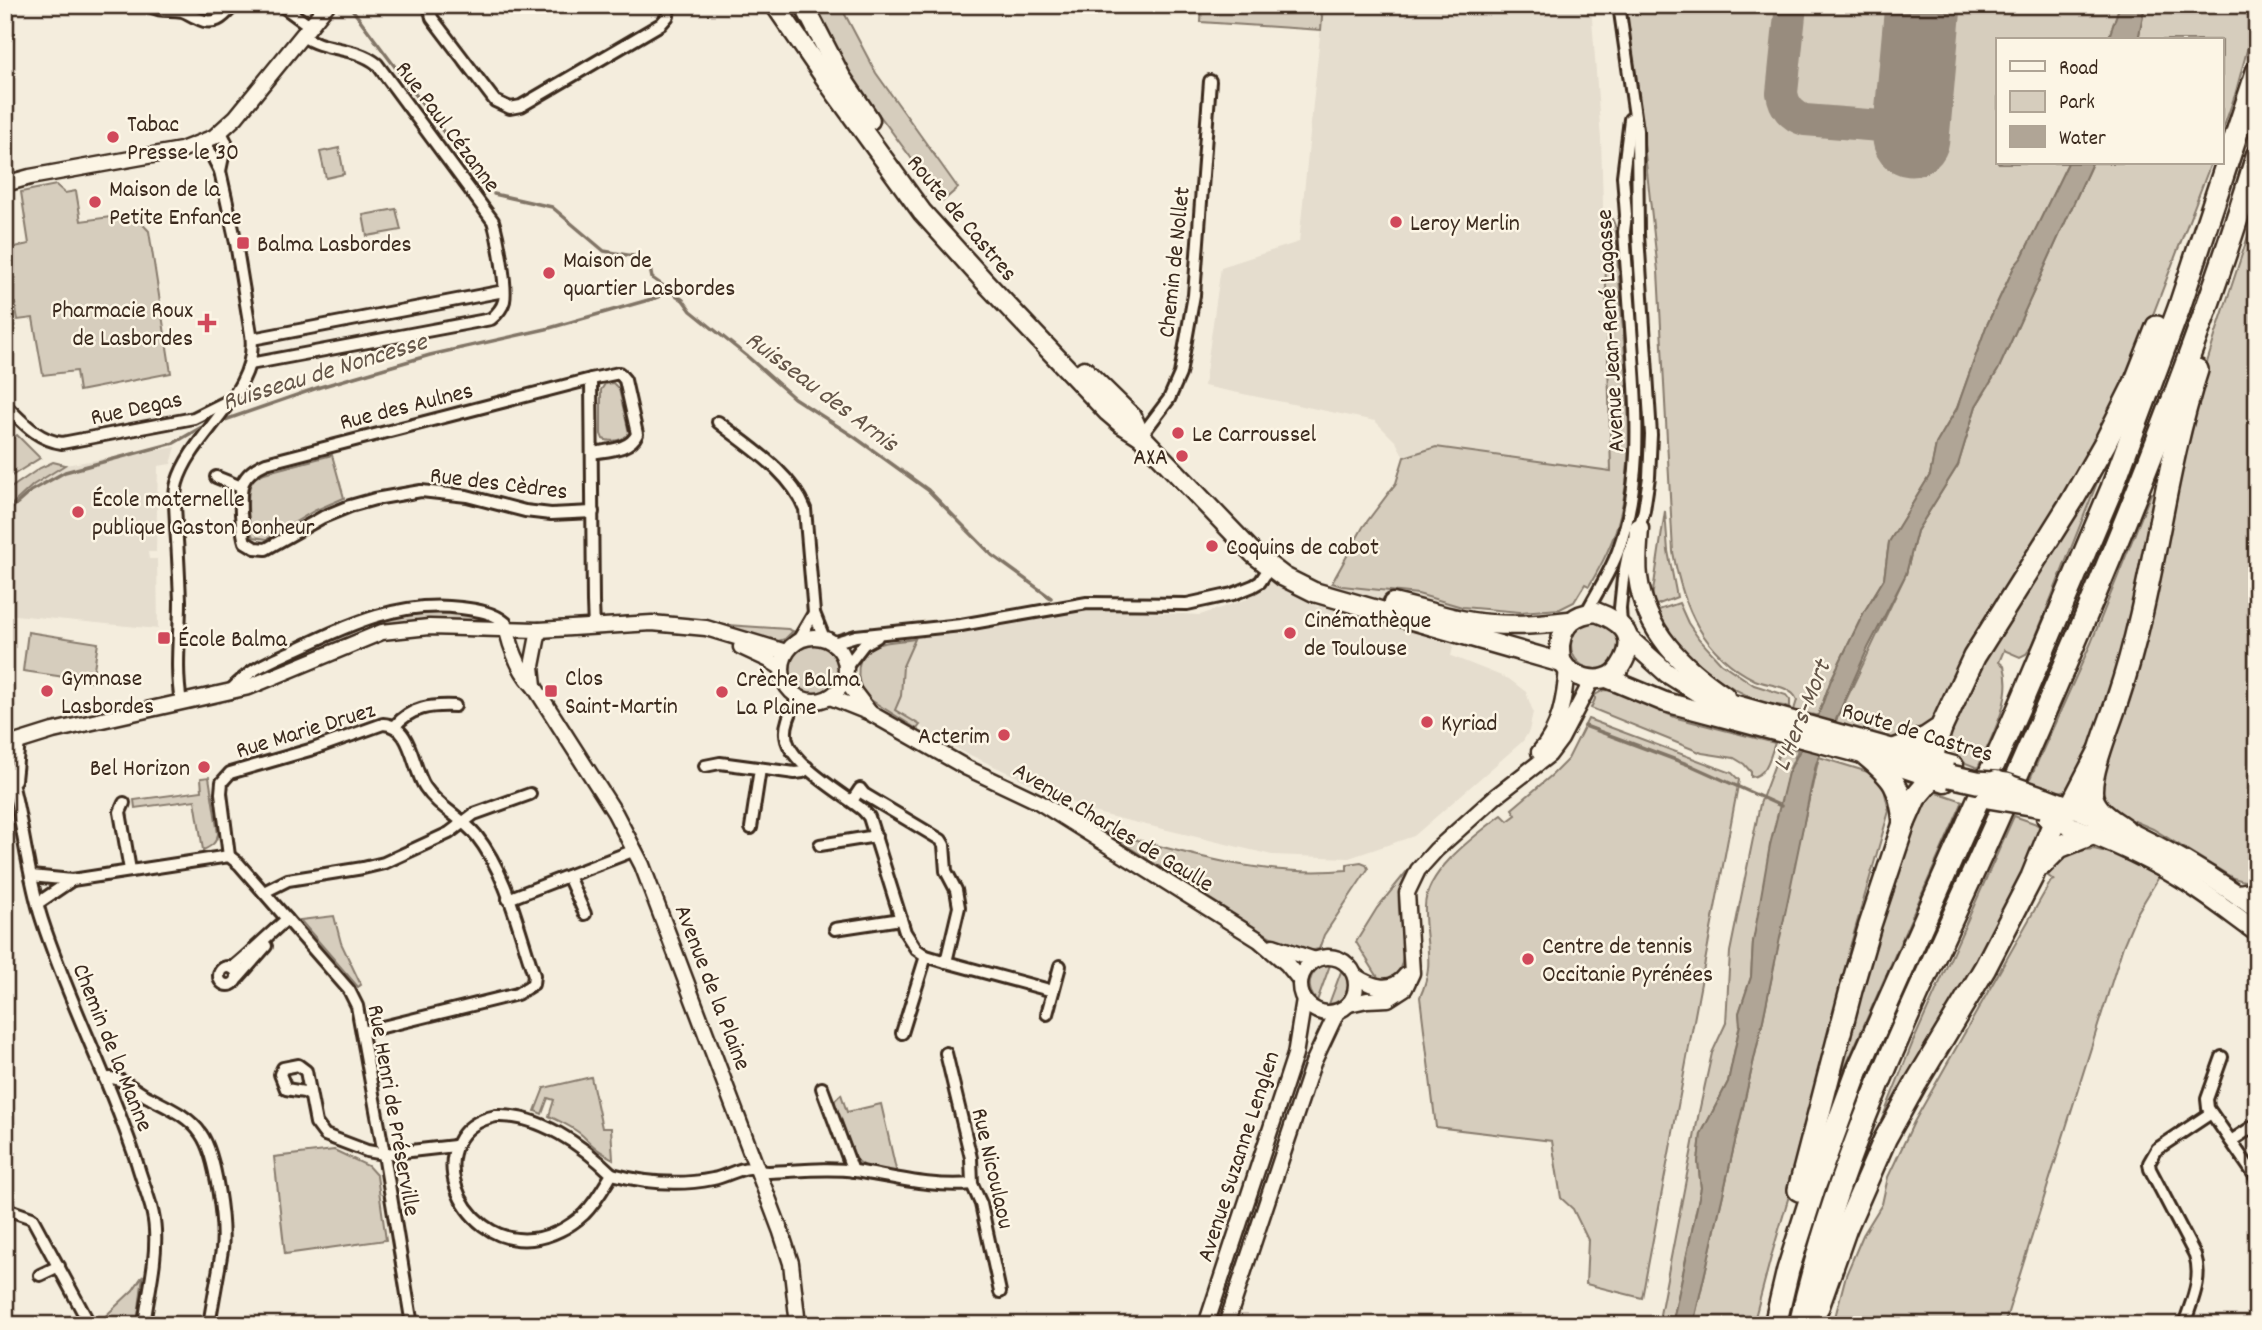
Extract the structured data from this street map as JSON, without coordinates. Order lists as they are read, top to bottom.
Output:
{
  "streets": {
    "main road": ["Route de Castres"],
    "street": [
      "Rue Paul Cézanne",
      "Chemin de Nollet",
      "Avenue Jean-René Lagasse",
      "Rue des Aulnes",
      "Rue Degas",
      "Rue des Cèdres",
      "Rue Marie Druez",
      "Avenue Charles de Gaulle",
      "Avenue de la Plaine",
      "Chemin de la Manne",
      "Rue Henri de Préserville",
      "Avenue Suzanne Lenglen",
      "Rue Nicoulaou"
    ]
  },
  "crossings": [
    ["Route de Castres", "Chemin de Nollet"],
    ["Route de Castres", "Avenue Jean-René Lagasse"],
    ["Rue des Aulnes", "Rue des Cèdres"],
    ["Rue Marie Druez", "Rue Henri de Préserville"],
    ["Avenue Charles de Gaulle", "Avenue Suzanne Lenglen"]
  ],
  "water": ["Ruisseau de Noncesse", "Ruisseau des Arnis", "L'Hers-Mort"],
  "places": {
    "other": [
      "Tabac Presse le 30",
      "Maison de la Petite Enfance",
      "Leroy Merlin",
      "Maison de quartier Lasbordes",
      "Le Carroussel",
      "AXA",
      "École maternelle publique Gaston Bonheur",
      "Coquins de cabot",
      "Cinémathèque de Toulouse",
      "Gymnase Lasbordes",
      "Crèche Balma La Plaine",
      "Kyriad",
      "Acterim",
      "Bel Horizon",
      "Centre de tennis Occitanie Pyrénées"
    ],
    "transit": ["Balma Lasbordes", "École Balma", "Clos Saint-Martin"],
    "health": ["Pharmacie Roux de Lasbordes"]
  },
  "legend": ["Road", "Park", "Water"]
}
